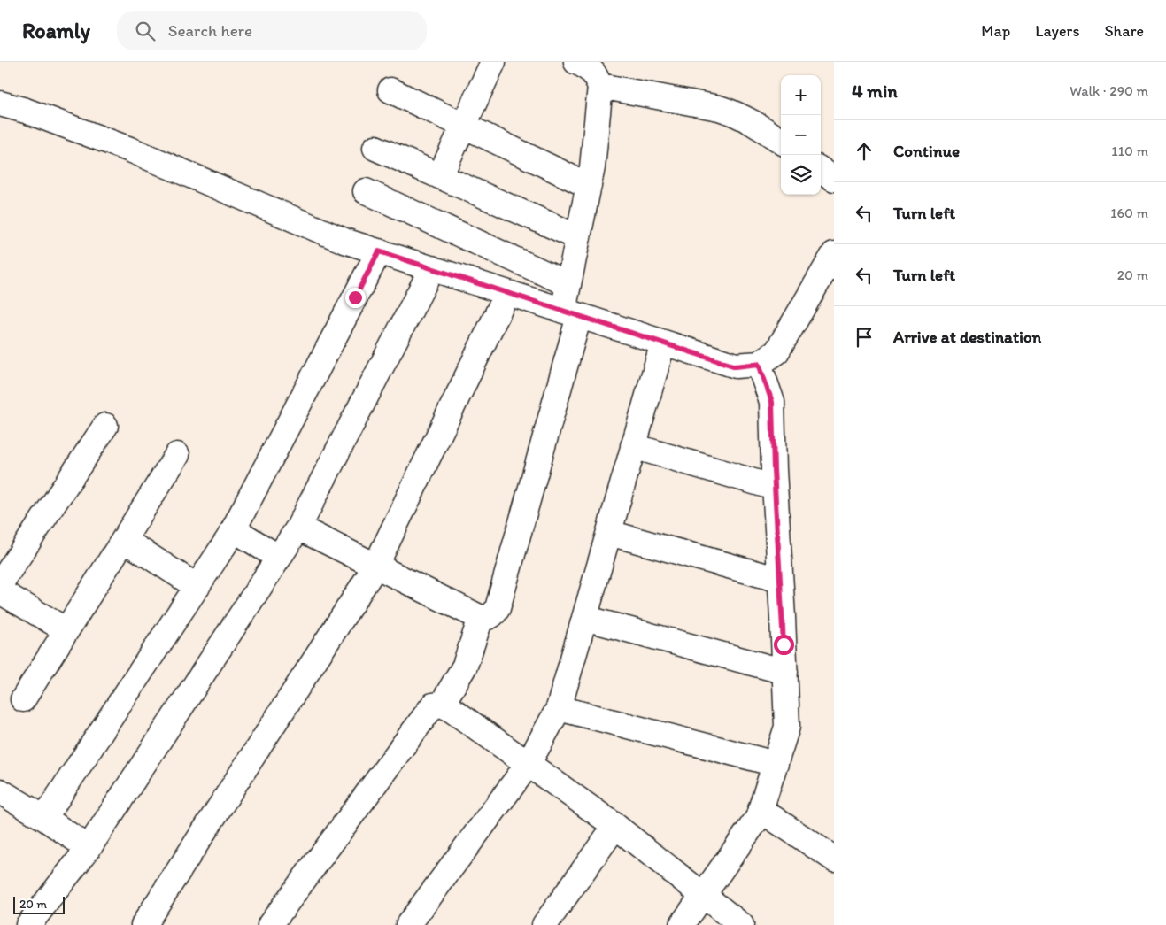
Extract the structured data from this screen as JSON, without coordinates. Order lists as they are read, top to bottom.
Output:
{
  "scale_bar": "20 m",
  "page": {
    "header": "Roamly",
    "search": "Search here",
    "nav": ["Map", "Layers", "Share"],
    "heading": ["4 min", "Walk · 290 m"],
    "map_buttons": ["+", "−"],
    "list": [
      ["Continue", "110 m"],
      ["Turn left", "160 m"],
      ["Turn left", "20 m"],
      "Arrive at destination"
    ],
    "scale": "20 m"
  }
}
